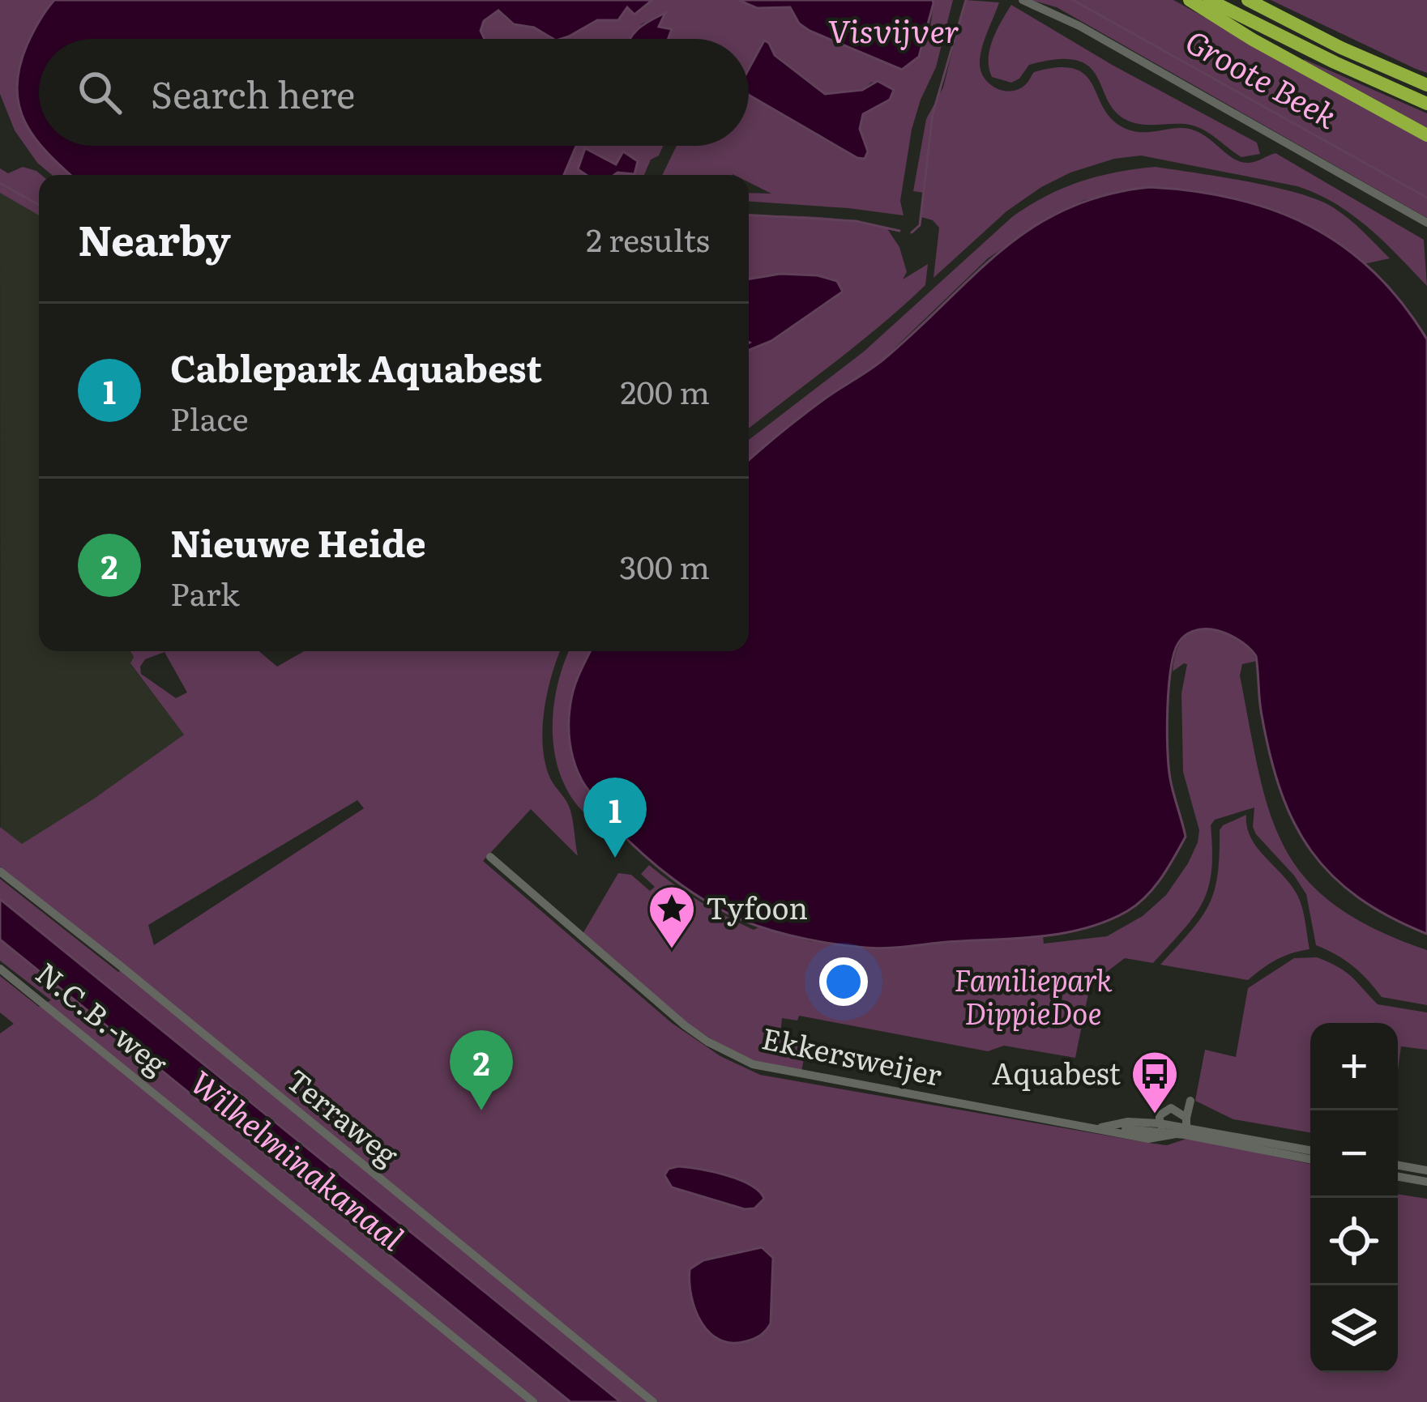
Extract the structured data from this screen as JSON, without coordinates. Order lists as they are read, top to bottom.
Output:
{
  "streets": {
    "street": ["N.C.B.-weg", "Ekkersweijer", "Terraweg"]
  },
  "water": ["Visvijver", "Groote Beek", "Wilhelminakanaal"],
  "parks": ["Familiepark DippieDoe"],
  "places": {
    "place": ["Tyfoon"],
    "bus stop": ["Aquabest"]
  },
  "page": {
    "search": "Search here",
    "heading": ["Nearby", "2 results"],
    "list": [
      {
        "mark": "1",
        "name": "Cablepark Aquabest",
        "note": "Place",
        "value": "200 m"
      },
      {
        "mark": "2",
        "name": "Nieuwe Heide",
        "note": "Park",
        "value": "300 m"
      }
    ],
    "pins": ["1", "2"],
    "map_buttons": ["+", "−"]
  }
}
